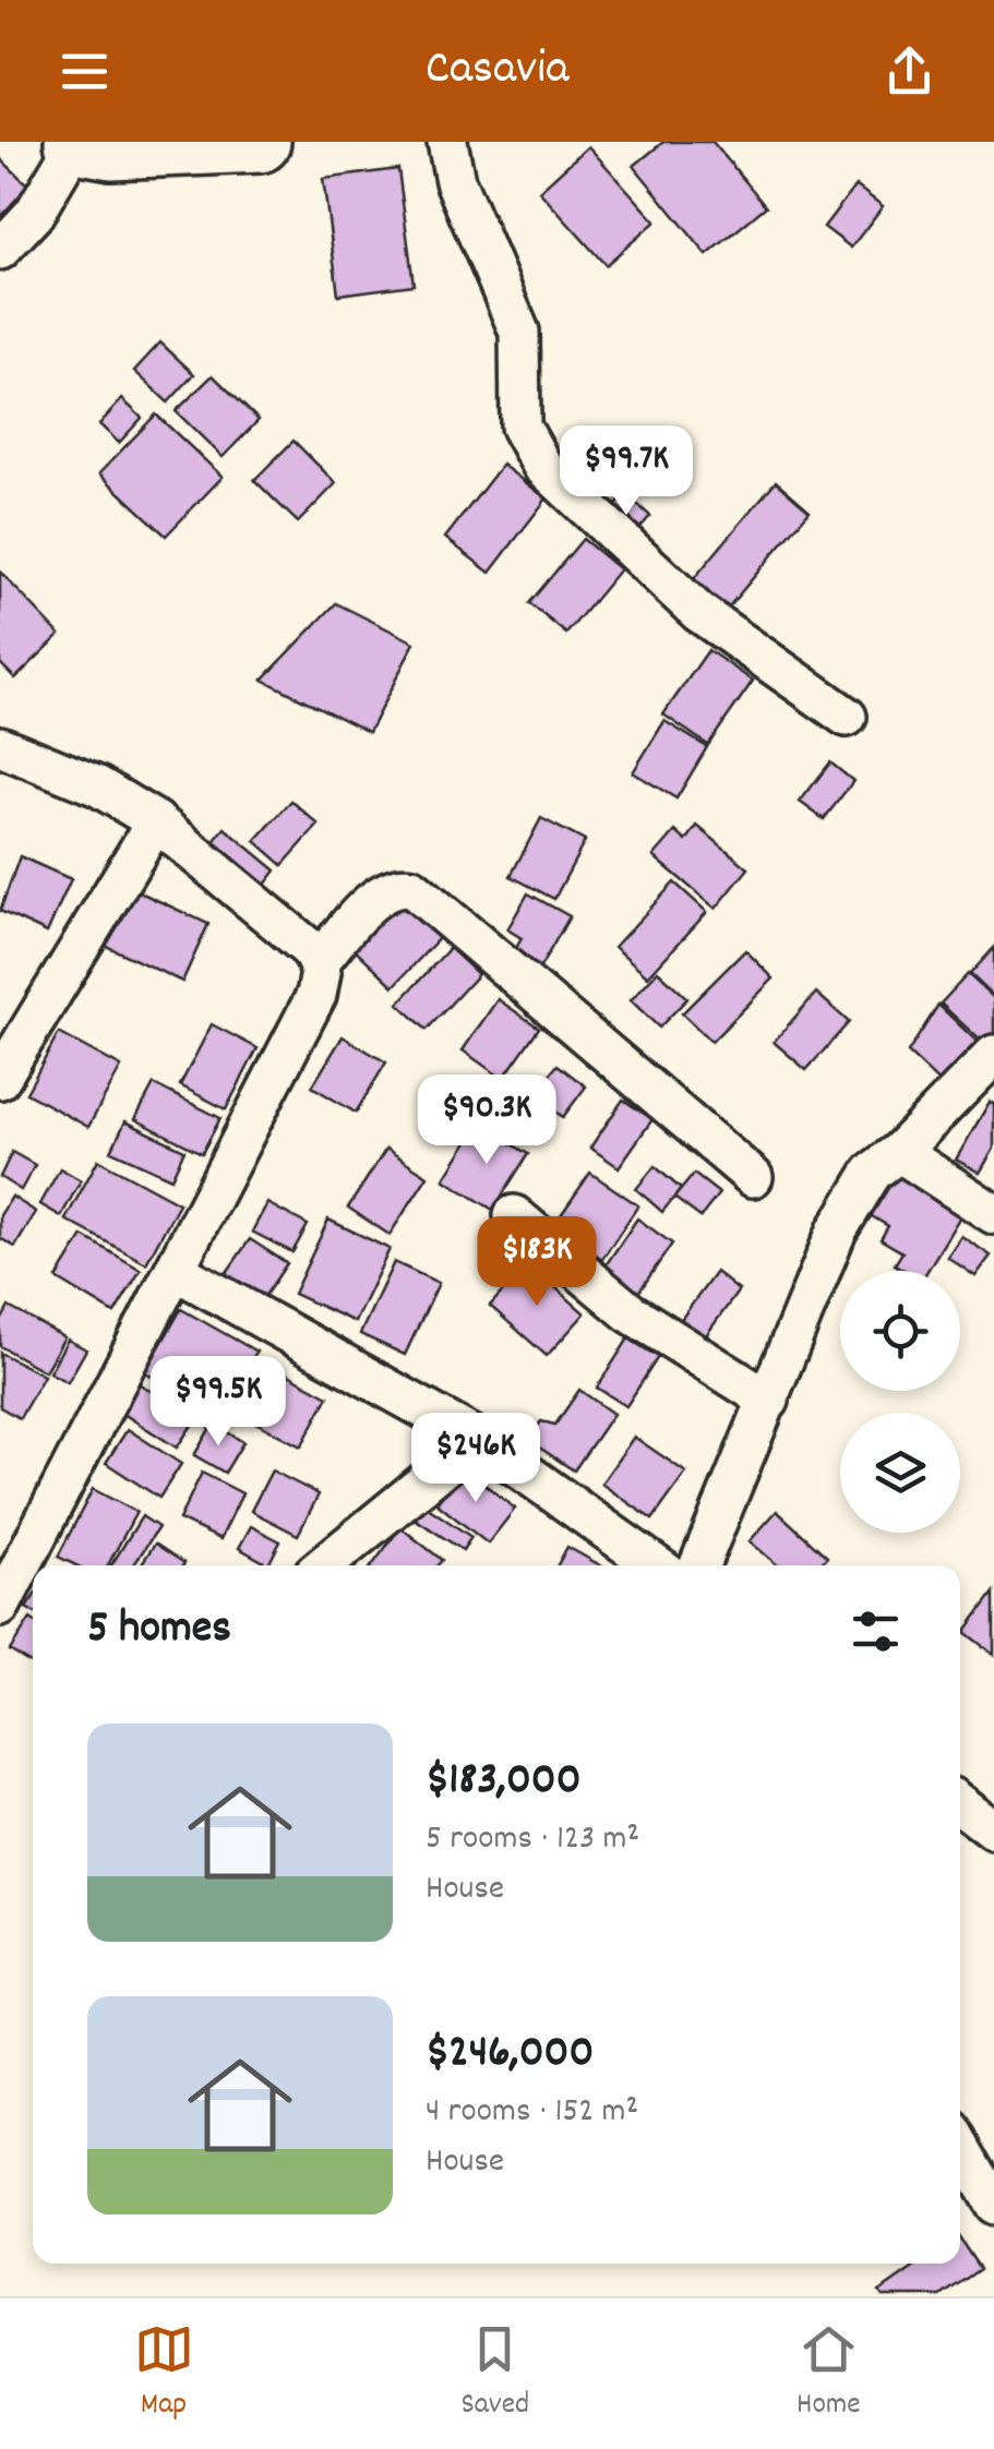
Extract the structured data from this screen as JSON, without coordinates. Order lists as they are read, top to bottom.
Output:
{
  "page": {
    "header": "Casavia",
    "price": [
      "$99.7K",
      "$90.3K",
      "$183K",
      "$99.5K",
      "$246K"
    ],
    "heading": "5 homes",
    "list": [
      {
        "name": "$183,000",
        "note": "5 rooms · 123 m² · House"
      },
      {
        "name": "$246,000",
        "note": "4 rooms · 152 m² · House"
      }
    ],
    "tabs": ["Map", "Saved", "Home"]
  }
}
